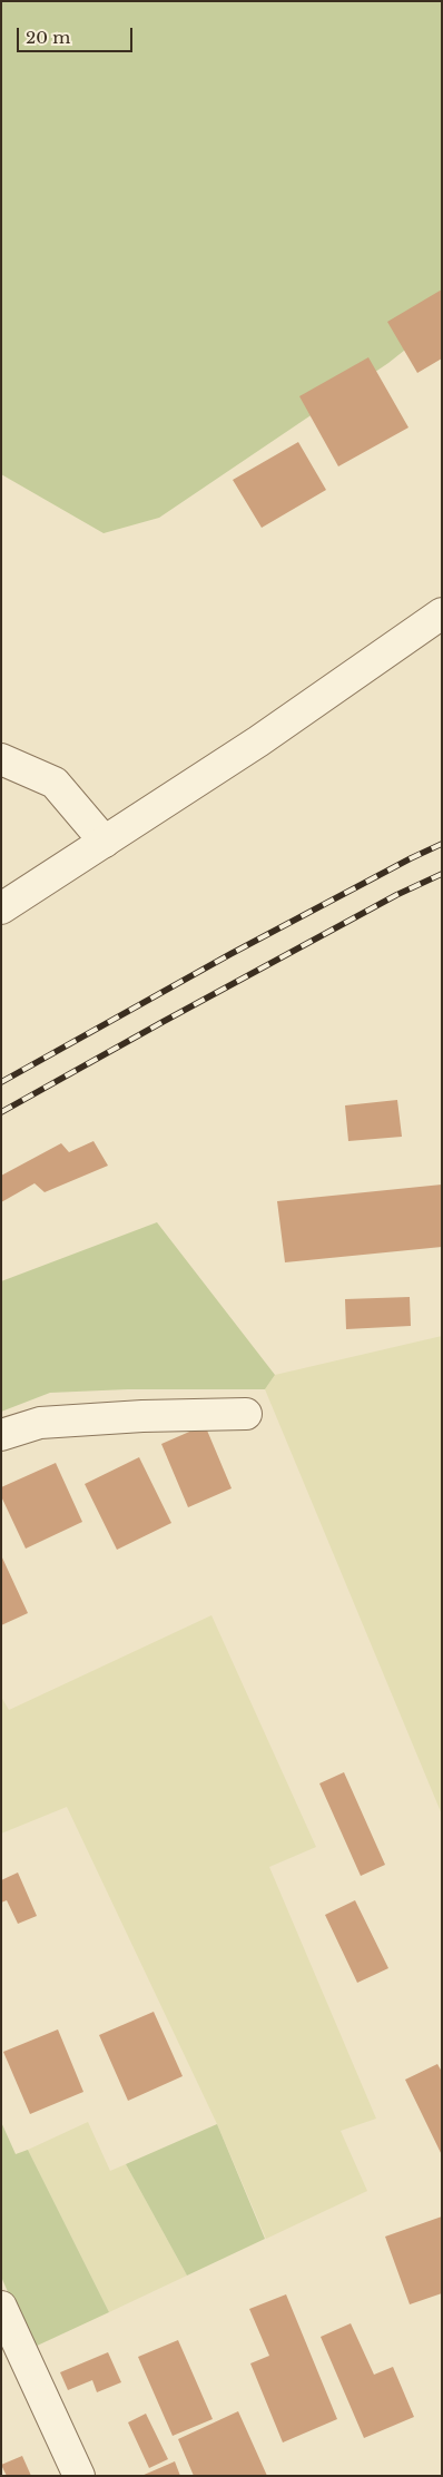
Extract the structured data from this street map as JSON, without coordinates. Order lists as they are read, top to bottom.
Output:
{
  "scale_bar": "20 m"
}
